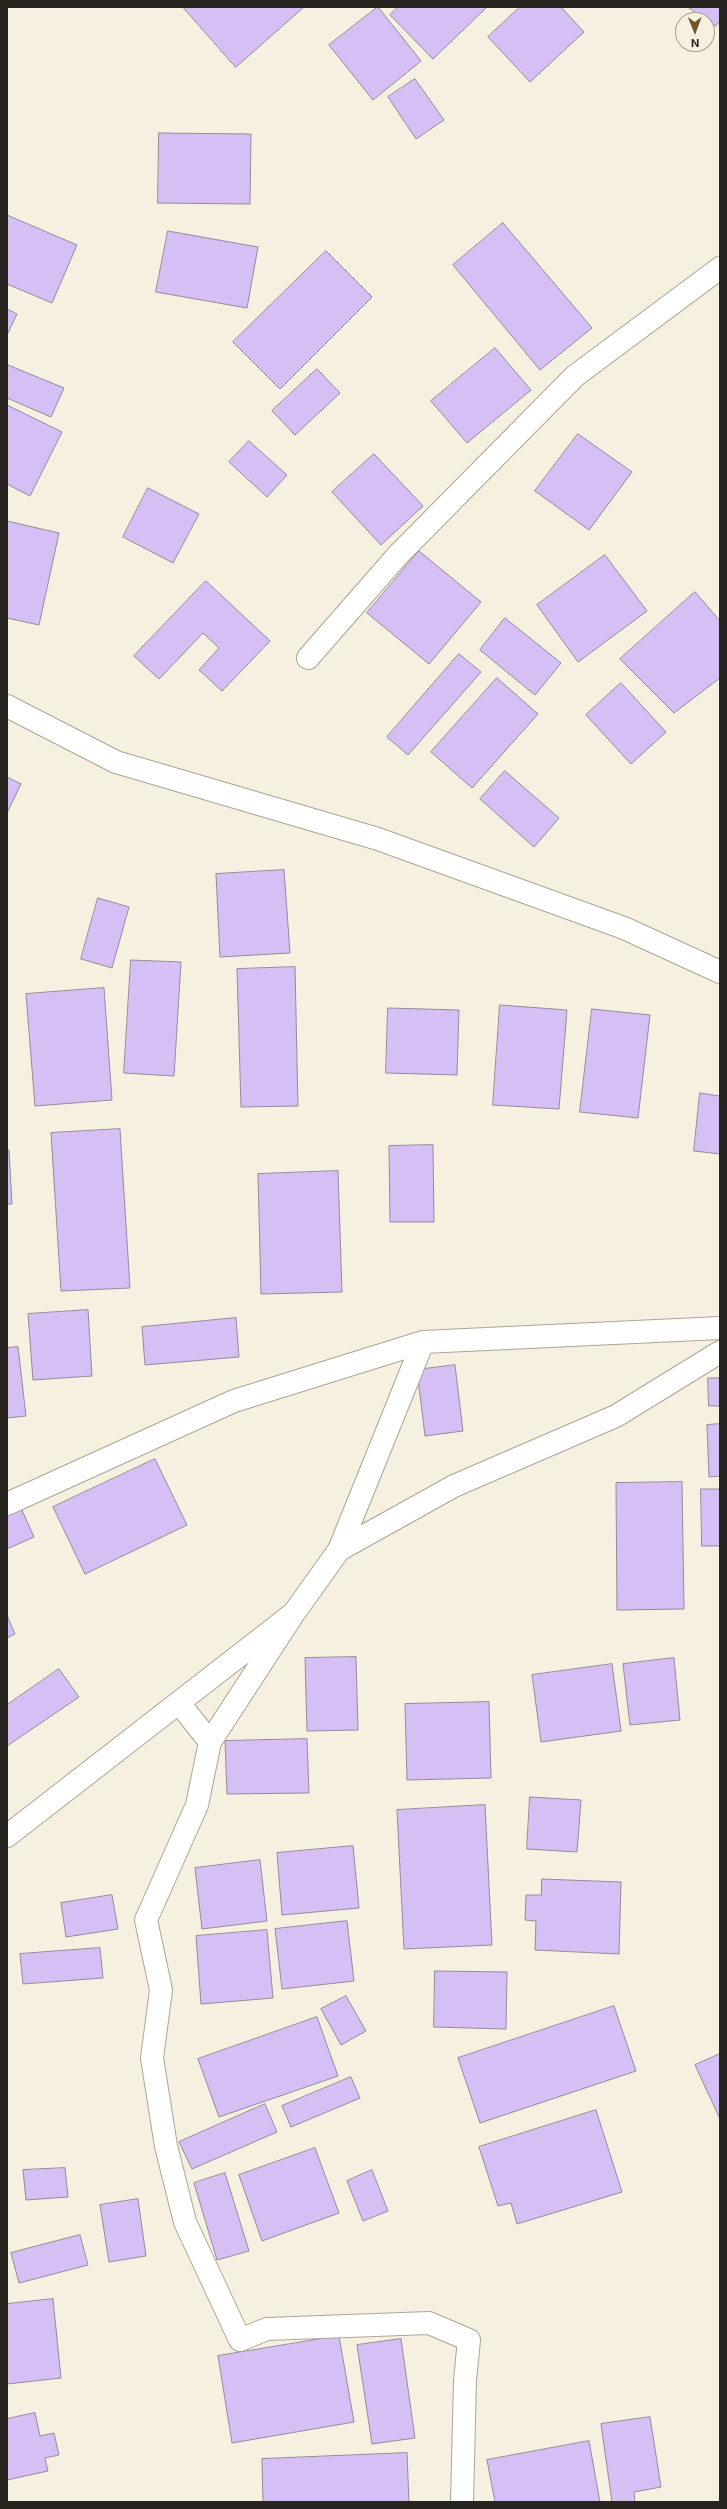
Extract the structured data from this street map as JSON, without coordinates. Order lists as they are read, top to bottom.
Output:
{
  "north": "bottom"
}
